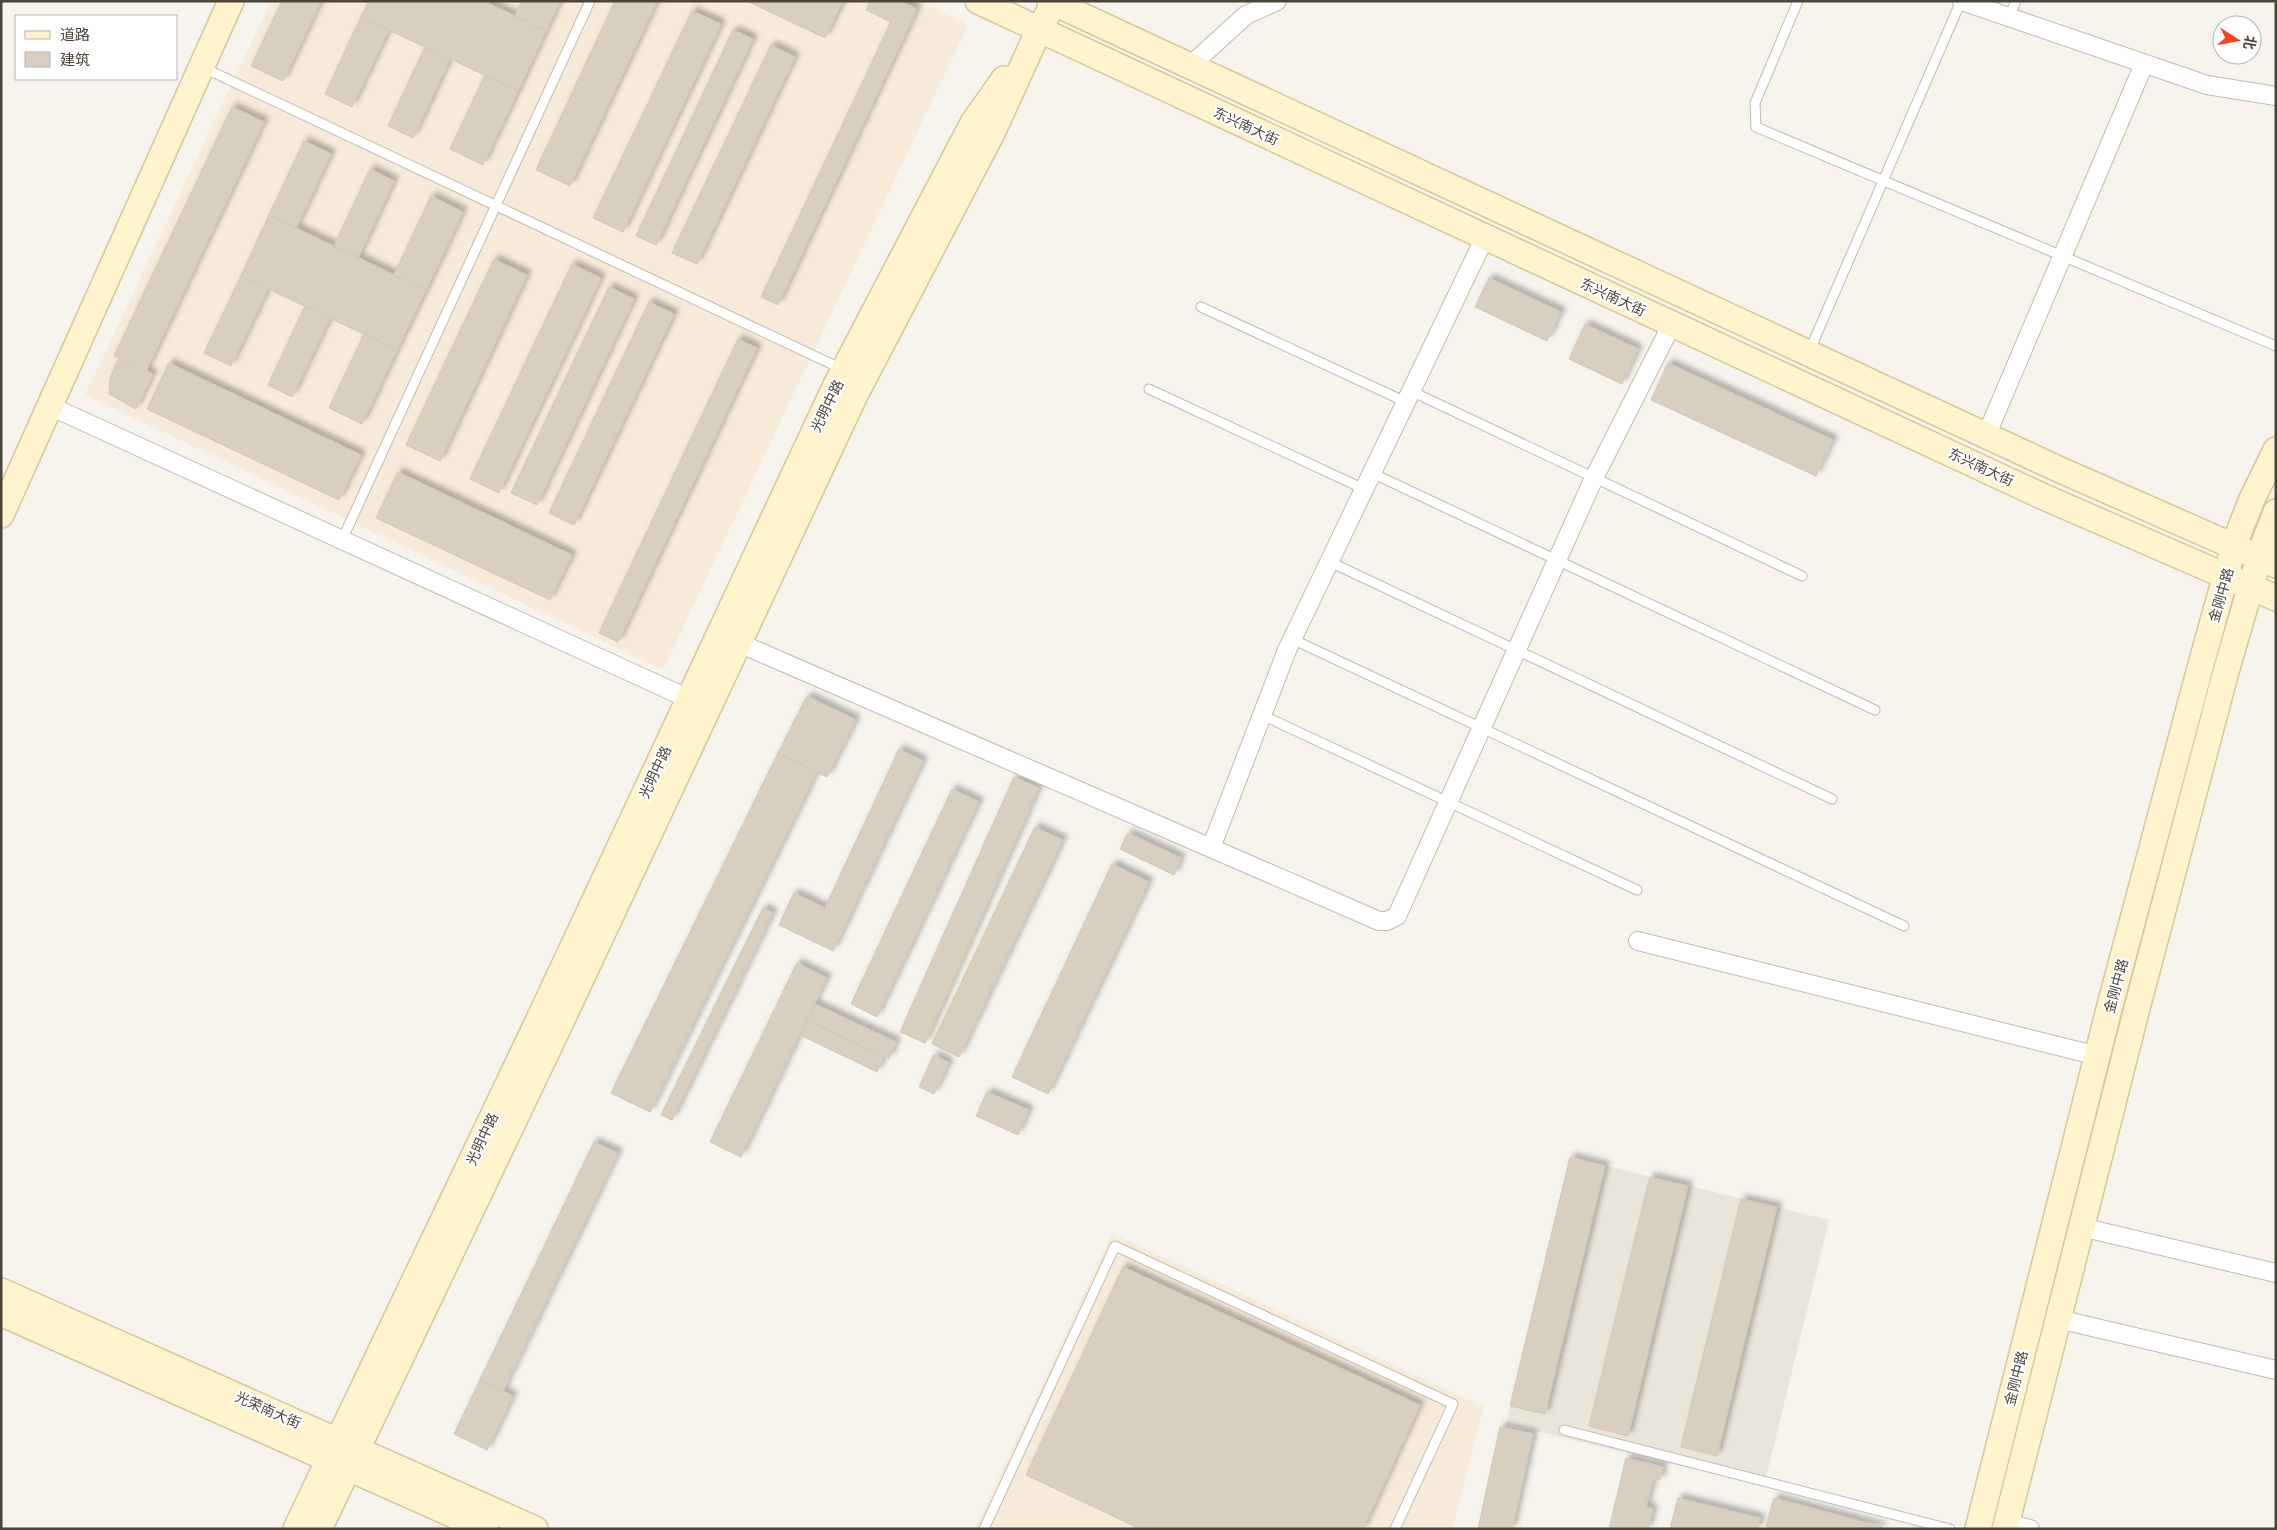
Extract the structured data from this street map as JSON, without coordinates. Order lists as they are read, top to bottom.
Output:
{
  "streets": {
    "street": [
      "东兴南大街",
      "光明中路",
      "金刚中路",
      "光荣南大街"
    ]
  },
  "crossings": [
    ["东兴南大街", "光明中路"],
    ["东兴南大街", "金刚中路"],
    ["光明中路", "光荣南大街"]
  ],
  "legend": ["道路", "建筑"],
  "north": "right"
}
